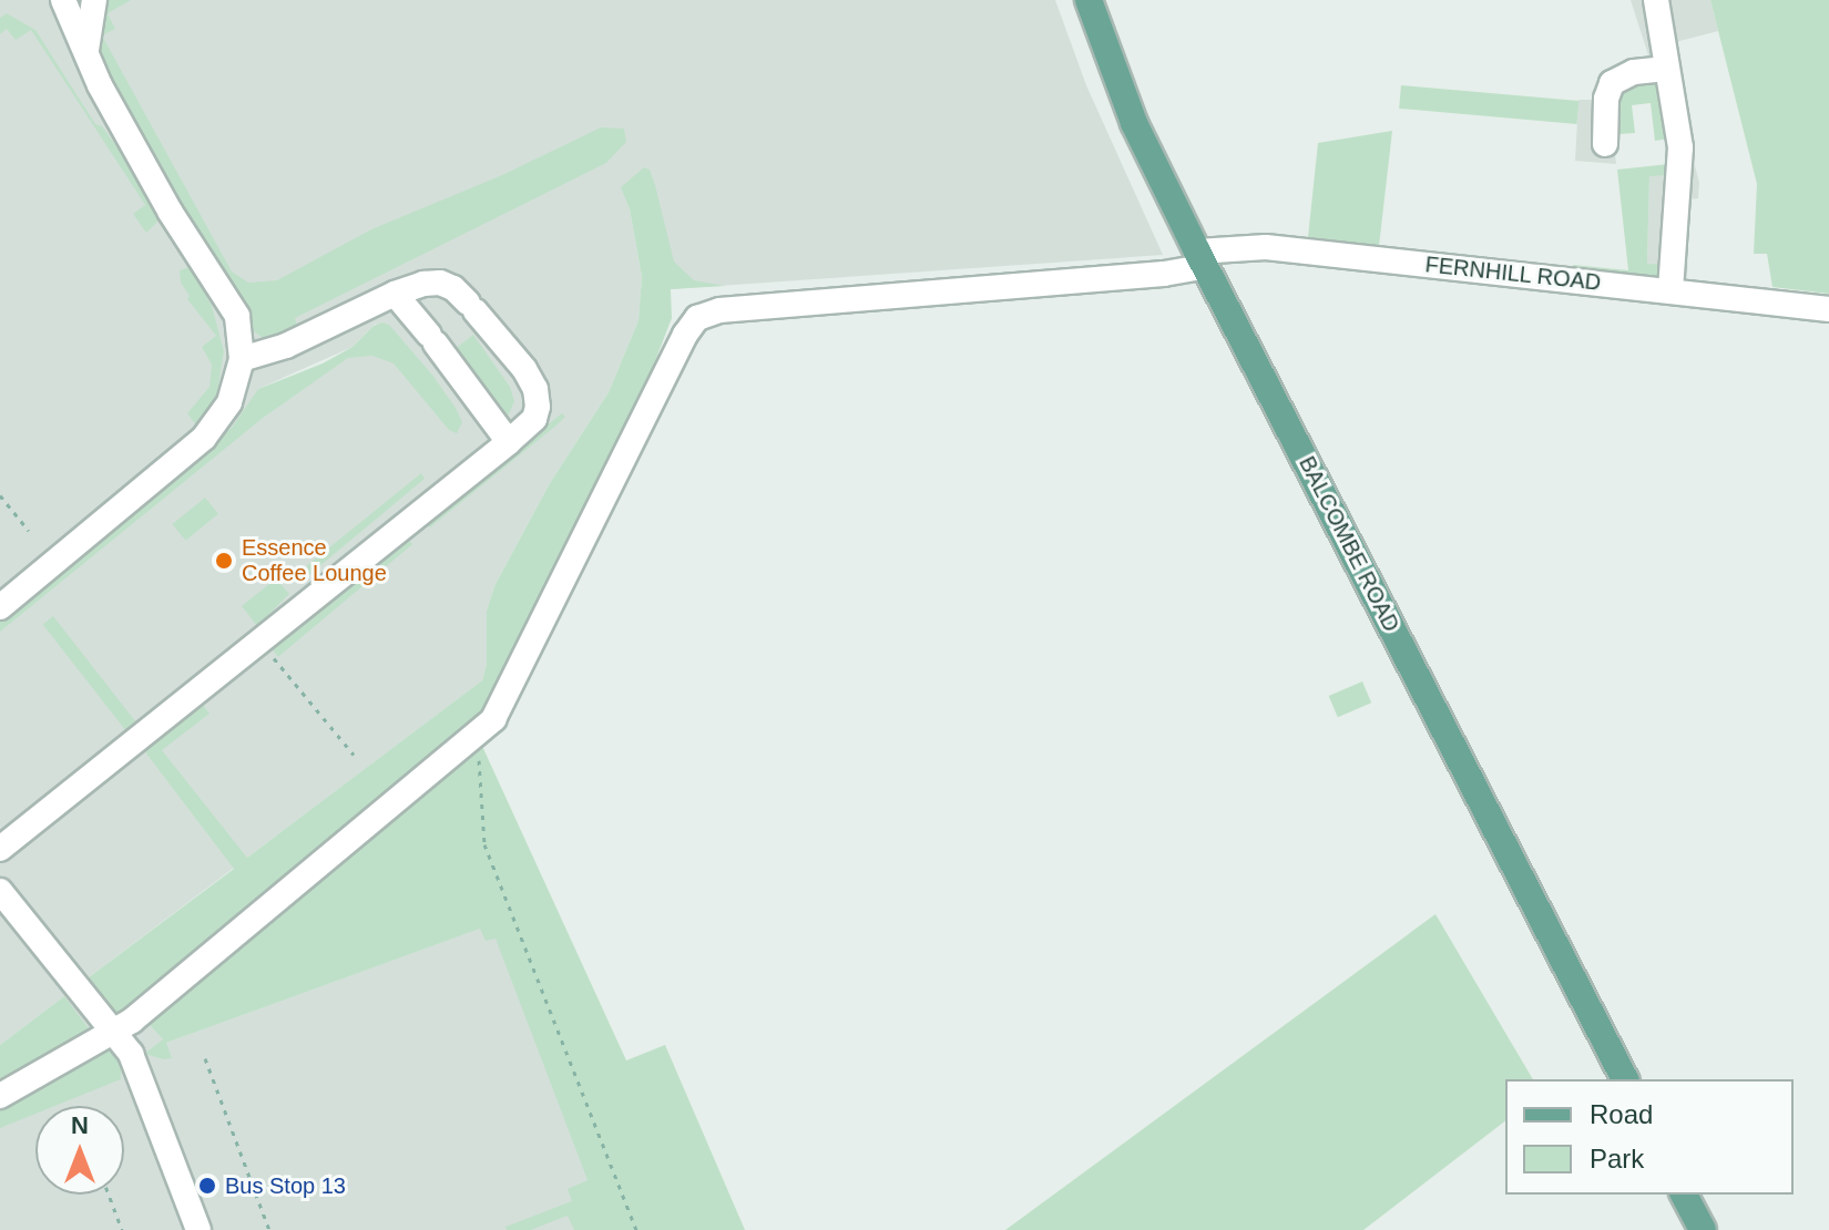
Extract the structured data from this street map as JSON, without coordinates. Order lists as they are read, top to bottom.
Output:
{
  "streets": {
    "main road": ["BALCOMBE ROAD"],
    "street": ["FERNHILL ROAD"]
  },
  "crossings": [
    ["FERNHILL ROAD", "BALCOMBE ROAD"]
  ],
  "places": ["Essence Coffee Lounge", "Bus Stop 13"],
  "legend": ["Road", "Park"],
  "north": "top"
}
